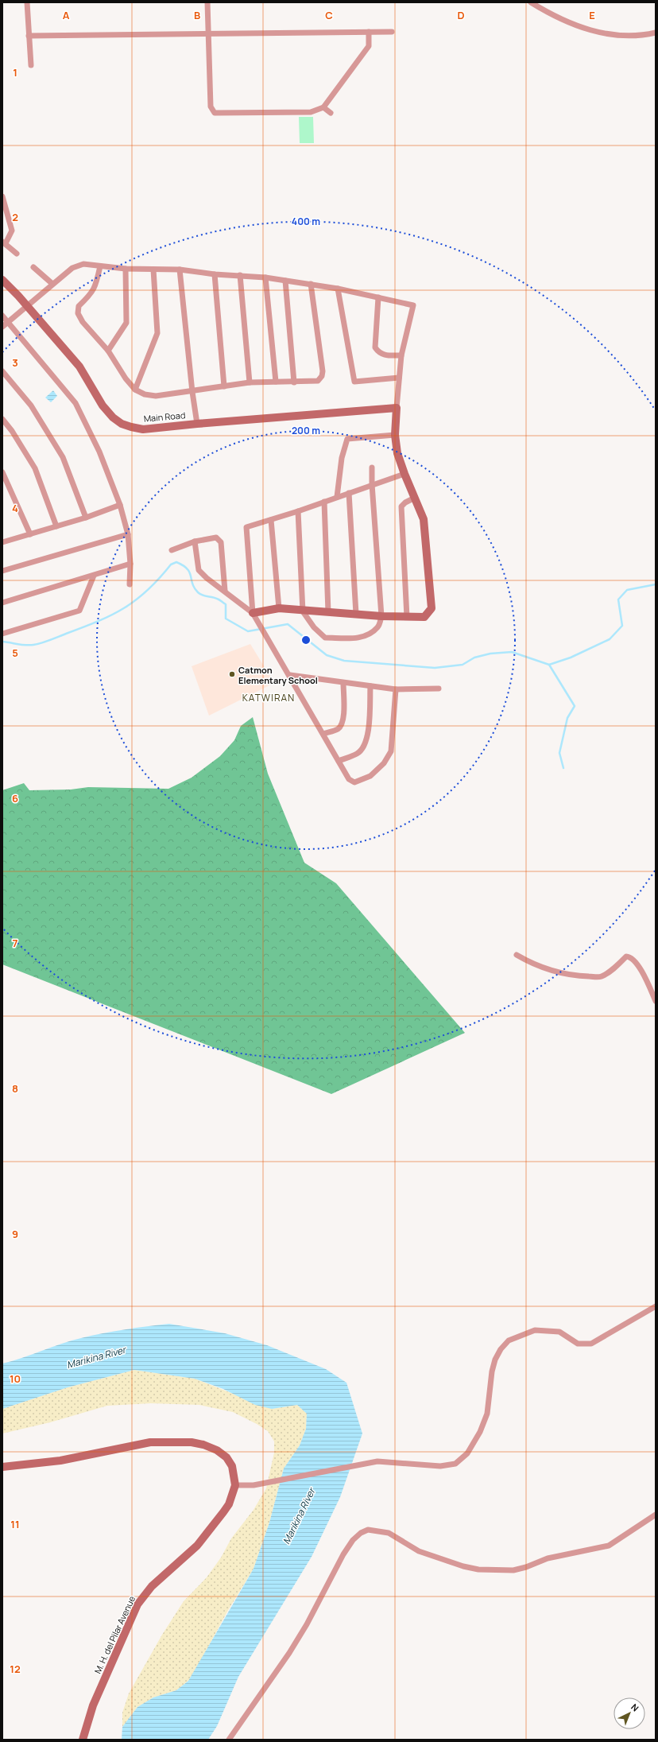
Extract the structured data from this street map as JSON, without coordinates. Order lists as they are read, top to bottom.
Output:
{
  "streets": {
    "street": ["Main Road", "M. H. del Pilar Avenue"]
  },
  "districts": ["KATWIRAN"],
  "water": ["Marikina River"],
  "places": ["Catmon Elementary School"],
  "north": "top right",
  "grid": {
    "columns": [
      "A",
      "B",
      "C",
      "D",
      "E"
    ],
    "rows": [
      "1",
      "2",
      "3",
      "4",
      "5",
      "6",
      "7",
      "8",
      "9",
      "10",
      "11",
      "12"
    ]
  },
  "rings": ["400 m", "200 m"]
}
